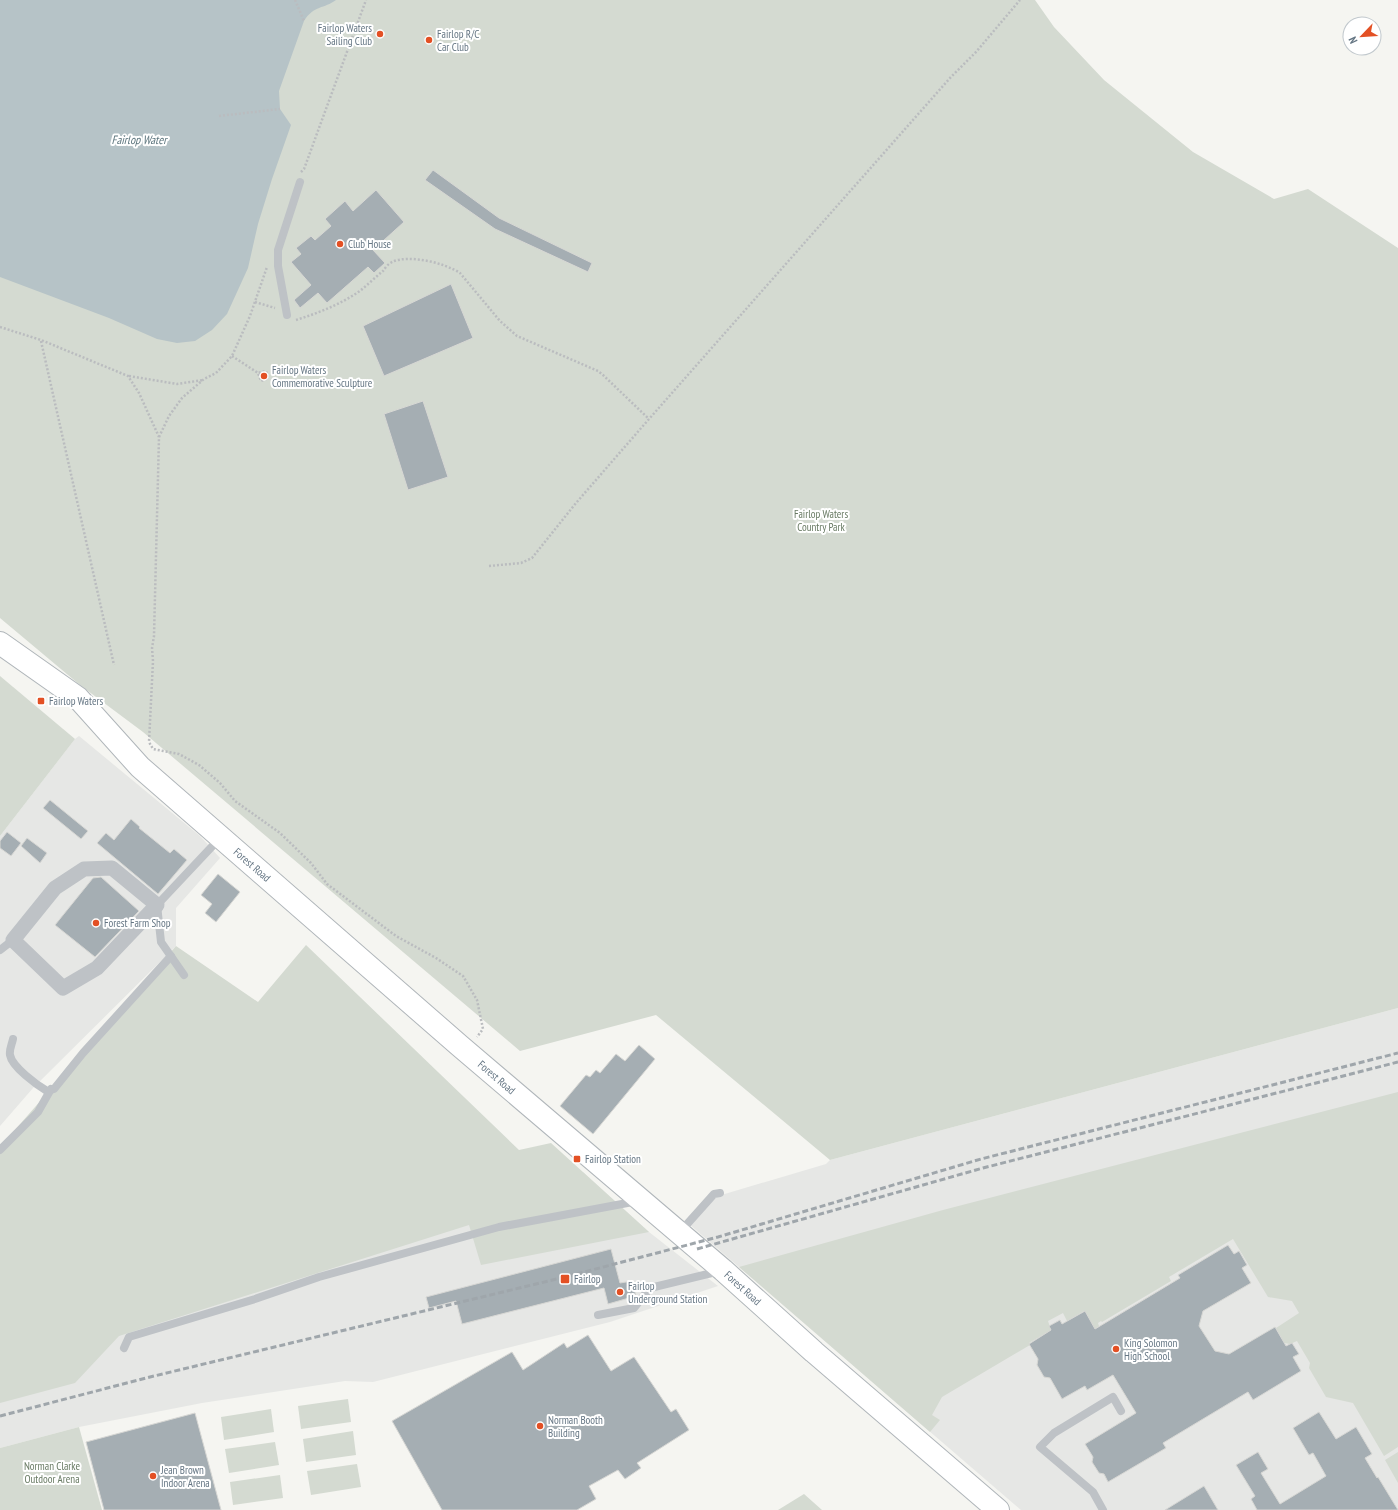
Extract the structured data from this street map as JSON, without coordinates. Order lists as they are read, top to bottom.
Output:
{
  "streets": {
    "street": ["Forest Road"]
  },
  "water": ["Fairlop Water"],
  "parks": ["Fairlop Waters Country Park", "Norman Clarke Outdoor Arena"],
  "places": {
    "other": [
      "Fairlop Waters Sailing Club",
      "Fairlop R/C Car Club",
      "Club House",
      "Fairlop Waters Commemorative Sculpture",
      "Forest Farm Shop",
      "Fairlop Underground Station",
      "King Solomon High School",
      "Norman Booth Building",
      "Jean Brown Indoor Arena"
    ],
    "transit": ["Fairlop Waters", "Fairlop Station", "Fairlop"]
  },
  "north": "bottom left"
}
